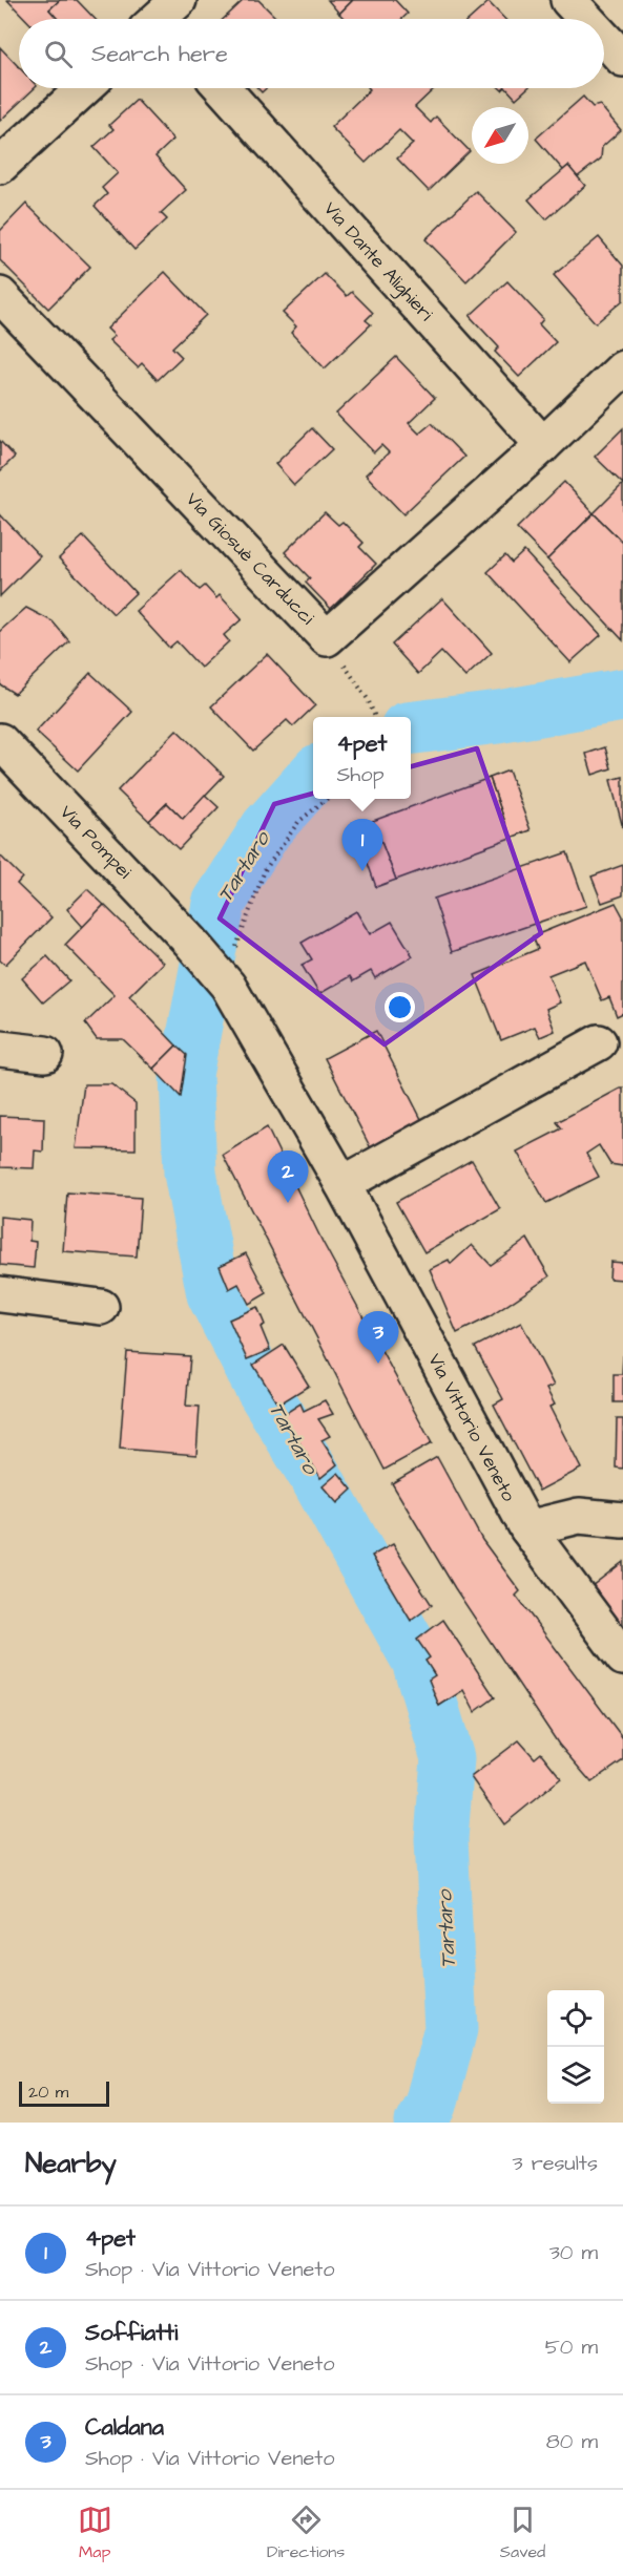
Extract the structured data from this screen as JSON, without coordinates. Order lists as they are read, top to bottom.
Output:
{
  "streets": {
    "street": [
      "Via Dante Alighieri",
      "Via Giosuè Carducci",
      "Via Pompei",
      "Via Vittorio Veneto"
    ]
  },
  "crossings": [
    ["Via Dante Alighieri", "Via Giosuè Carducci"],
    ["Via Pompei", "Via Vittorio Veneto"]
  ],
  "water": ["Tartaro"],
  "scale_bar": "20 m",
  "north": "bottom left",
  "page": {
    "search": "Search here",
    "popup": ["4pet", "Shop"],
    "pins": ["1", "2", "3"],
    "scale": "20 m",
    "heading": ["Nearby", "3 results"],
    "list": [
      {
        "mark": "1",
        "name": "4pet",
        "note": "Shop · Via Vittorio Veneto",
        "value": "30 m"
      },
      {
        "mark": "2",
        "name": "Soffiatti",
        "note": "Shop · Via Vittorio Veneto",
        "value": "50 m"
      },
      {
        "mark": "3",
        "name": "Caldana",
        "note": "Shop · Via Vittorio Veneto",
        "value": "80 m"
      }
    ],
    "nav": ["Map", "Directions", "Saved"]
  }
}
